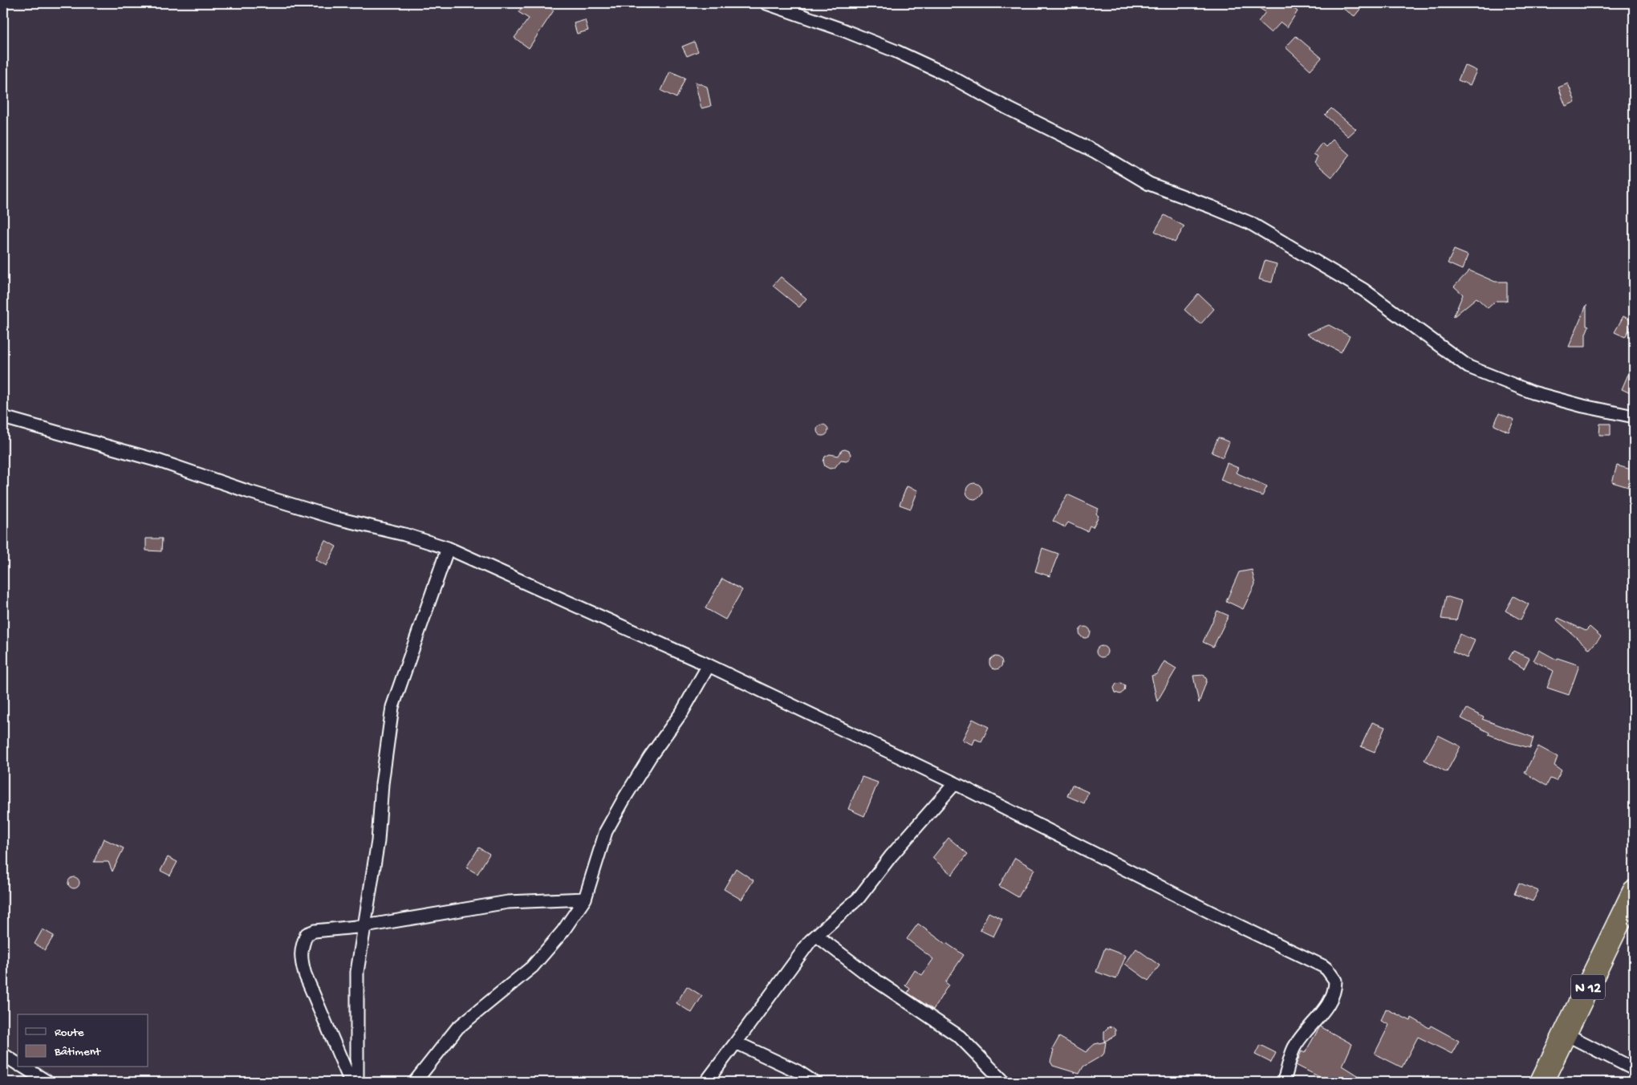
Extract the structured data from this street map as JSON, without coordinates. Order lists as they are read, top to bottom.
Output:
{
  "streets": {
    "highway": ["N 12"]
  },
  "legend": ["Route", "Bâtiment"]
}
